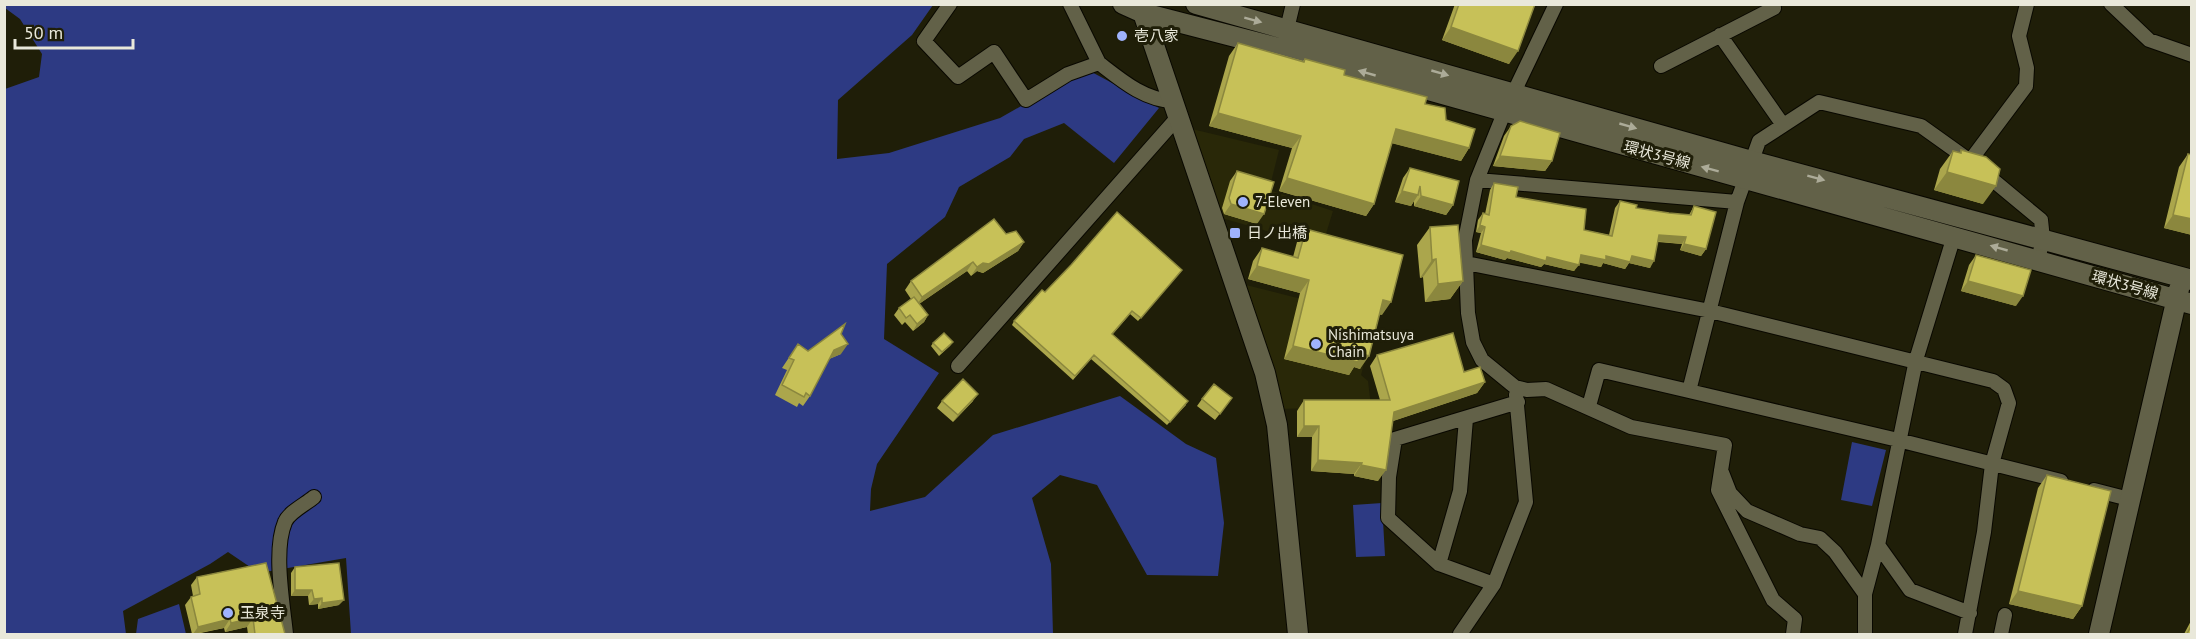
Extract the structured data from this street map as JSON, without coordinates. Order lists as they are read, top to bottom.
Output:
{
  "streets": {
    "street": ["環状3号線"]
  },
  "places": {
    "other": [
      "壱八家",
      "7-Eleven",
      "Nishimatsuya Chain",
      "玉泉寺"
    ],
    "transit": ["日ノ出橋"]
  },
  "scale_bar": "50 m"
}
